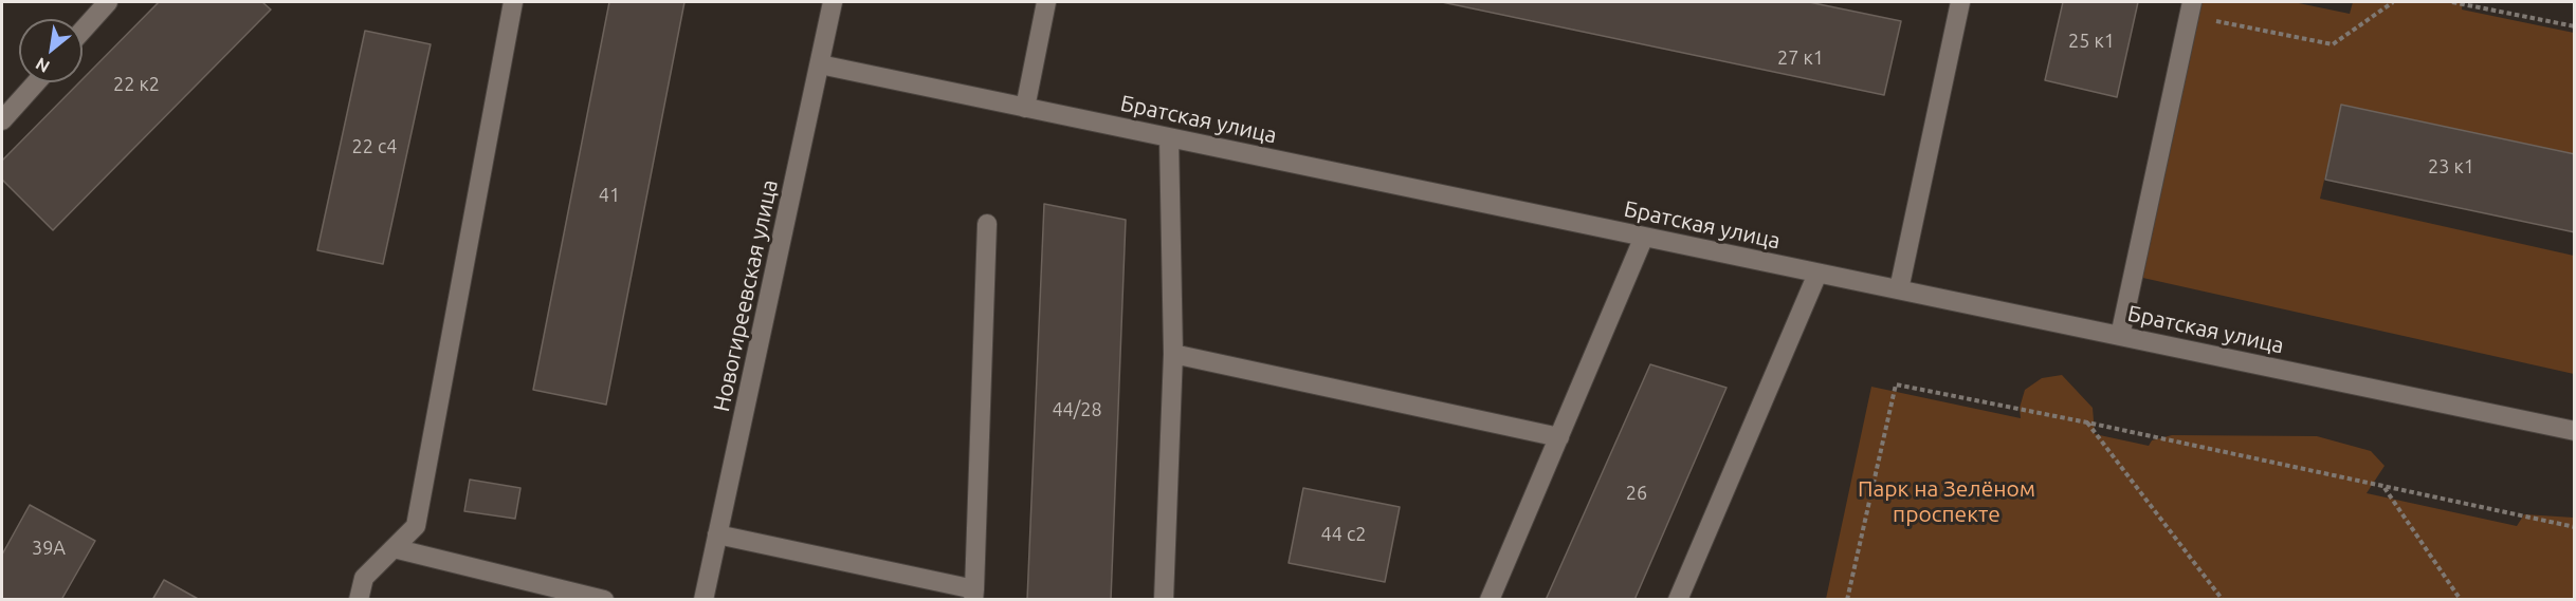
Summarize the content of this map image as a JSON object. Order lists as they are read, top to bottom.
{
  "streets": {
    "street": ["Братская улица", "Новогиреевская улица"]
  },
  "crossings": [
    ["Братская улица", "Новогиреевская улица"]
  ],
  "parks": ["Парк на Зелёном проспекте"],
  "house_numbers": [
    "25 к1",
    "27 к1",
    "22 к2",
    "22 с4",
    "23 к1",
    "41",
    "44/28",
    "26",
    "44 с2",
    "39А"
  ],
  "north": "bottom left"
}
